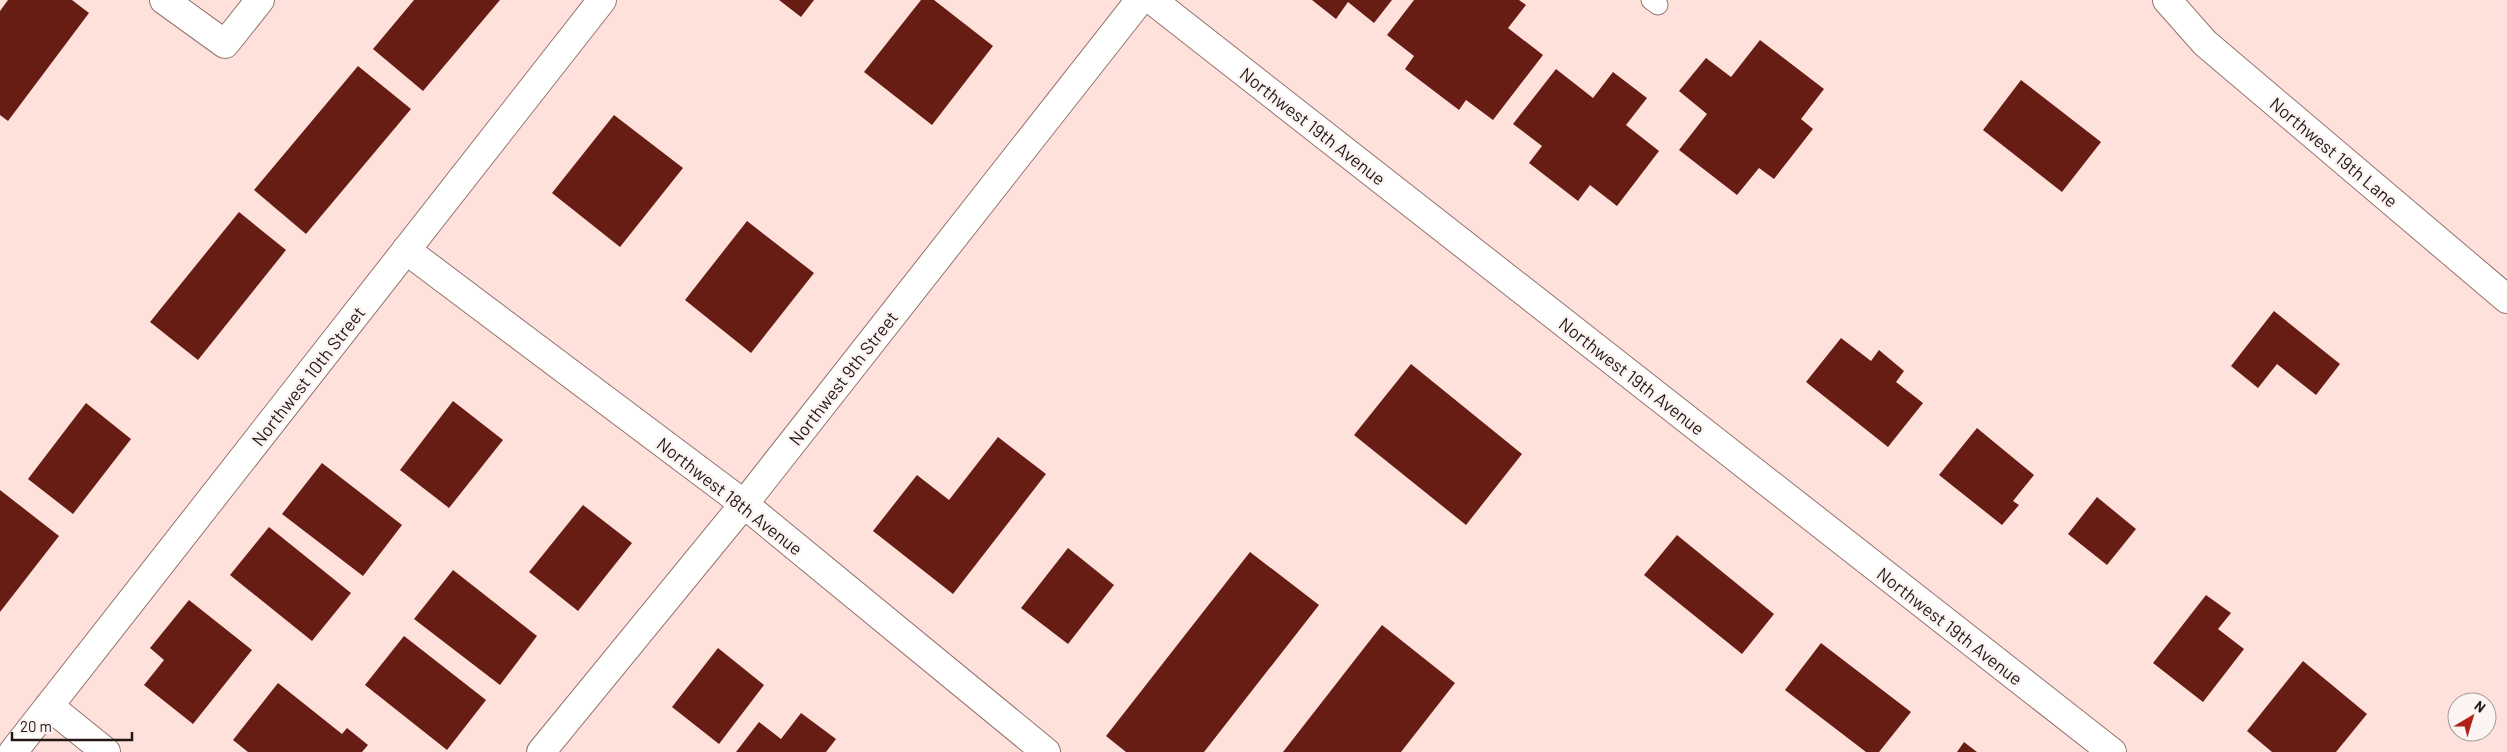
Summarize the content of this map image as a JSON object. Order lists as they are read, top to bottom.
{
  "streets": {
    "street": [
      "Northwest 19th Avenue",
      "Northwest 19th Lane",
      "Northwest 10th Street",
      "Northwest 9th Street",
      "Northwest 18th Avenue"
    ]
  },
  "crossings": [
    ["Northwest 10th Street", "Northwest 18th Avenue"],
    ["Northwest 9th Street", "Northwest 18th Avenue"]
  ],
  "scale_bar": "20 m",
  "north": "top right"
}
